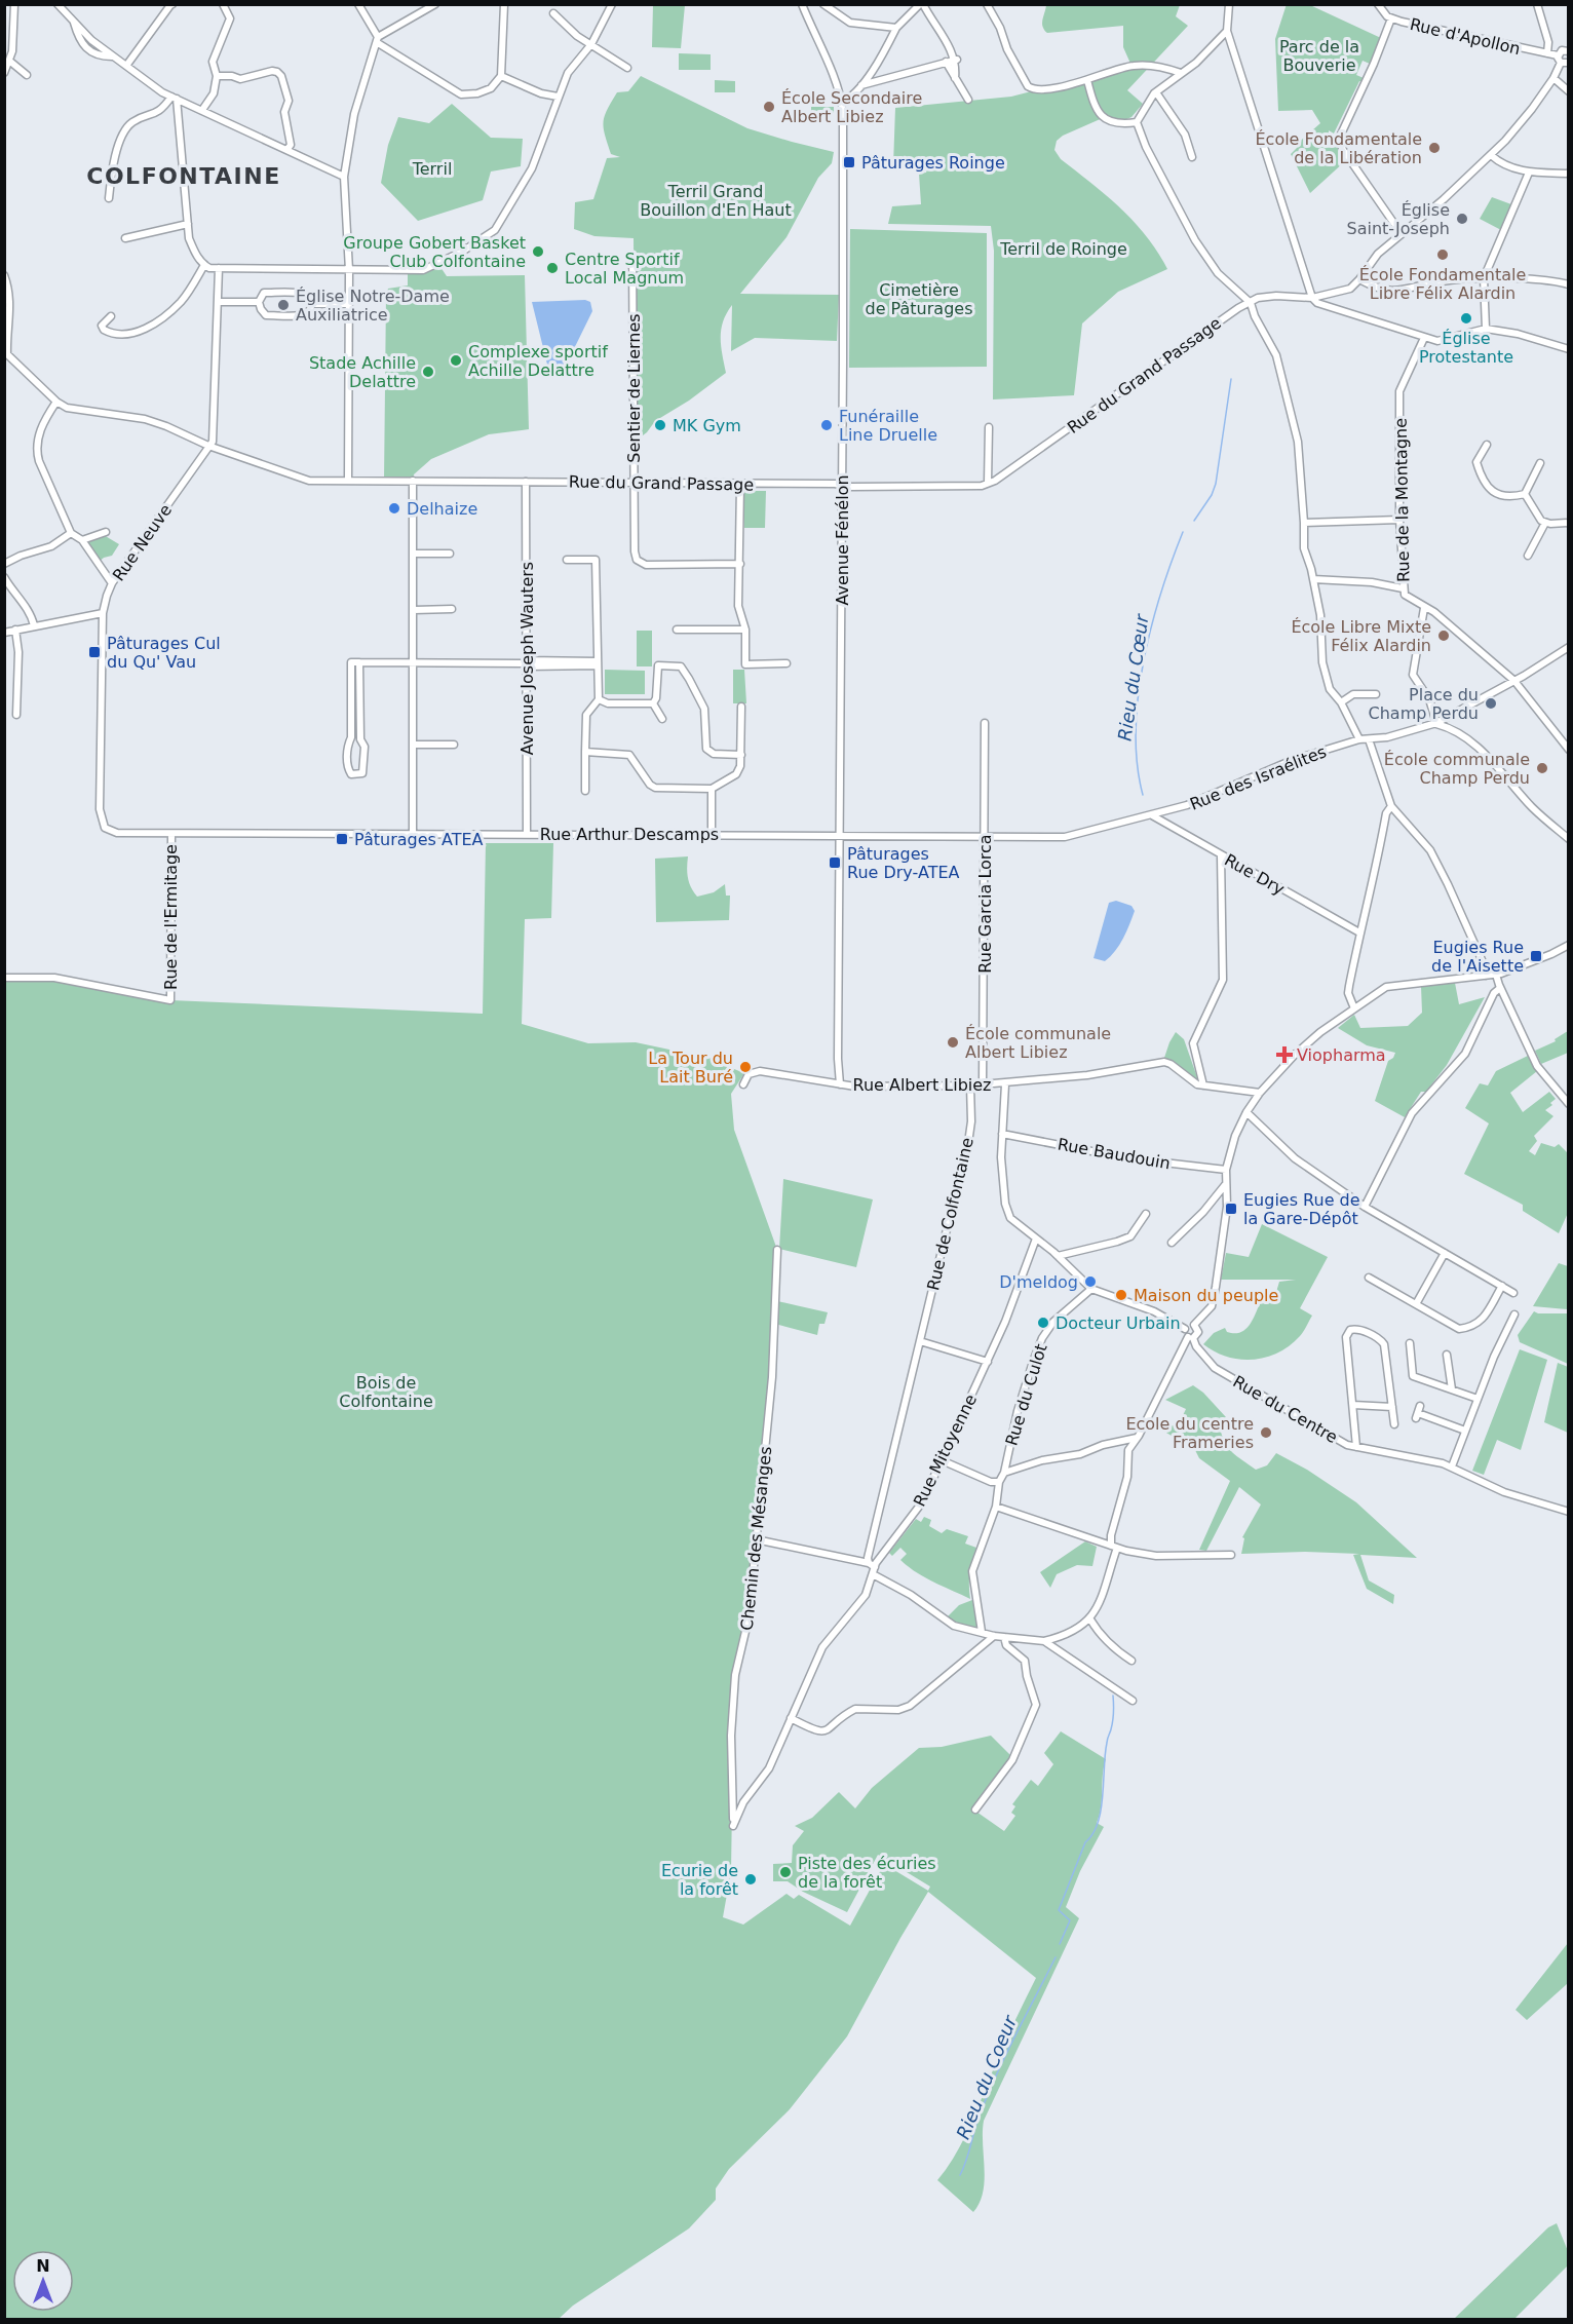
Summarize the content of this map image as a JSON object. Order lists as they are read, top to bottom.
{
  "streets": {
    "street": [
      "Rue d'Apollon",
      "Rue du Grand Passage",
      "Sentier de Liernes",
      "Rue de la Montagne",
      "Avenue Fénélon",
      "Rue Neuve",
      "Avenue Joseph Wauters",
      "Rue des Israélites",
      "Rue Arthur Descamps",
      "Rue Dry",
      "Rue Garcia Lorca",
      "Rue de l'Ermitage",
      "Rue Albert Libiez",
      "Rue Baudouin",
      "Rue de Colfontaine",
      "Rue du Culot",
      "Rue du Centre",
      "Rue Mitoyenne",
      "Chemin des Mésanges"
    ]
  },
  "crossings": [
    ["Rue du Grand Passage", "Sentier de Liernes"],
    ["Rue du Grand Passage", "Avenue Fénélon"],
    ["Rue du Grand Passage", "Rue Neuve"],
    ["Rue du Grand Passage", "Avenue Joseph Wauters"],
    ["Avenue Fénélon", "Rue Arthur Descamps"],
    ["Avenue Fénélon", "Rue Albert Libiez"],
    ["Rue Neuve", "Rue Arthur Descamps"],
    ["Avenue Joseph Wauters", "Rue Arthur Descamps"],
    ["Rue des Israélites", "Rue Arthur Descamps"],
    ["Rue des Israélites", "Rue Dry"],
    ["Rue Arthur Descamps", "Rue Dry"],
    ["Rue Arthur Descamps", "Rue Garcia Lorca"],
    ["Rue Arthur Descamps", "Rue de l'Ermitage"],
    ["Rue Garcia Lorca", "Rue Albert Libiez"],
    ["Rue Albert Libiez", "Rue de Colfontaine"],
    ["Rue de Colfontaine", "Rue Mitoyenne"],
    ["Rue Mitoyenne", "Chemin des Mésanges"]
  ],
  "districts": ["COLFONTAINE"],
  "water": ["Rieu du Cœur", "Rieu du Coeur"],
  "parks": [
    "Parc de la Bouverie",
    "Terril",
    "Terril Grand Bouillon d'En Haut",
    "Terril de Roinge",
    "Cimetière de Pâturages",
    "Bois de Colfontaine"
  ],
  "places": {
    "other": [
      "École Secondaire Albert Libiez",
      "École Fondamentale de la Libération",
      "Église Saint-Joseph",
      "Groupe Gobert Basket Club Colfontaine",
      "École Fondamentale Libre Félix Alardin",
      "Centre Sportif Local Magnum",
      "Église Notre-Dame Auxiliatrice",
      "Église Protestante",
      "Complexe sportif Achille Delattre",
      "Stade Achille Delattre",
      "MK Gym",
      "Funéraille Line Druelle",
      "Delhaize",
      "École Libre Mixte Félix Alardin",
      "Place du Champ Perdu",
      "École communale Champ Perdu",
      "École communale Albert Libiez",
      "La Tour du Lait Buré",
      "D'meldog",
      "Maison du peuple",
      "Docteur Urbain",
      "Ecole du centre Frameries",
      "Piste des écuries de la forêt",
      "Ecurie de la forêt"
    ],
    "transit": [
      "Pâturages Roinge",
      "Pâturages Cul du Qu' Vau",
      "Pâturages ATEA",
      "Pâturages Rue Dry-ATEA",
      "Eugies Rue de l'Aisette",
      "Eugies Rue de la Gare-Dépôt"
    ],
    "health": ["Viopharma"]
  },
  "north": "top"
}
